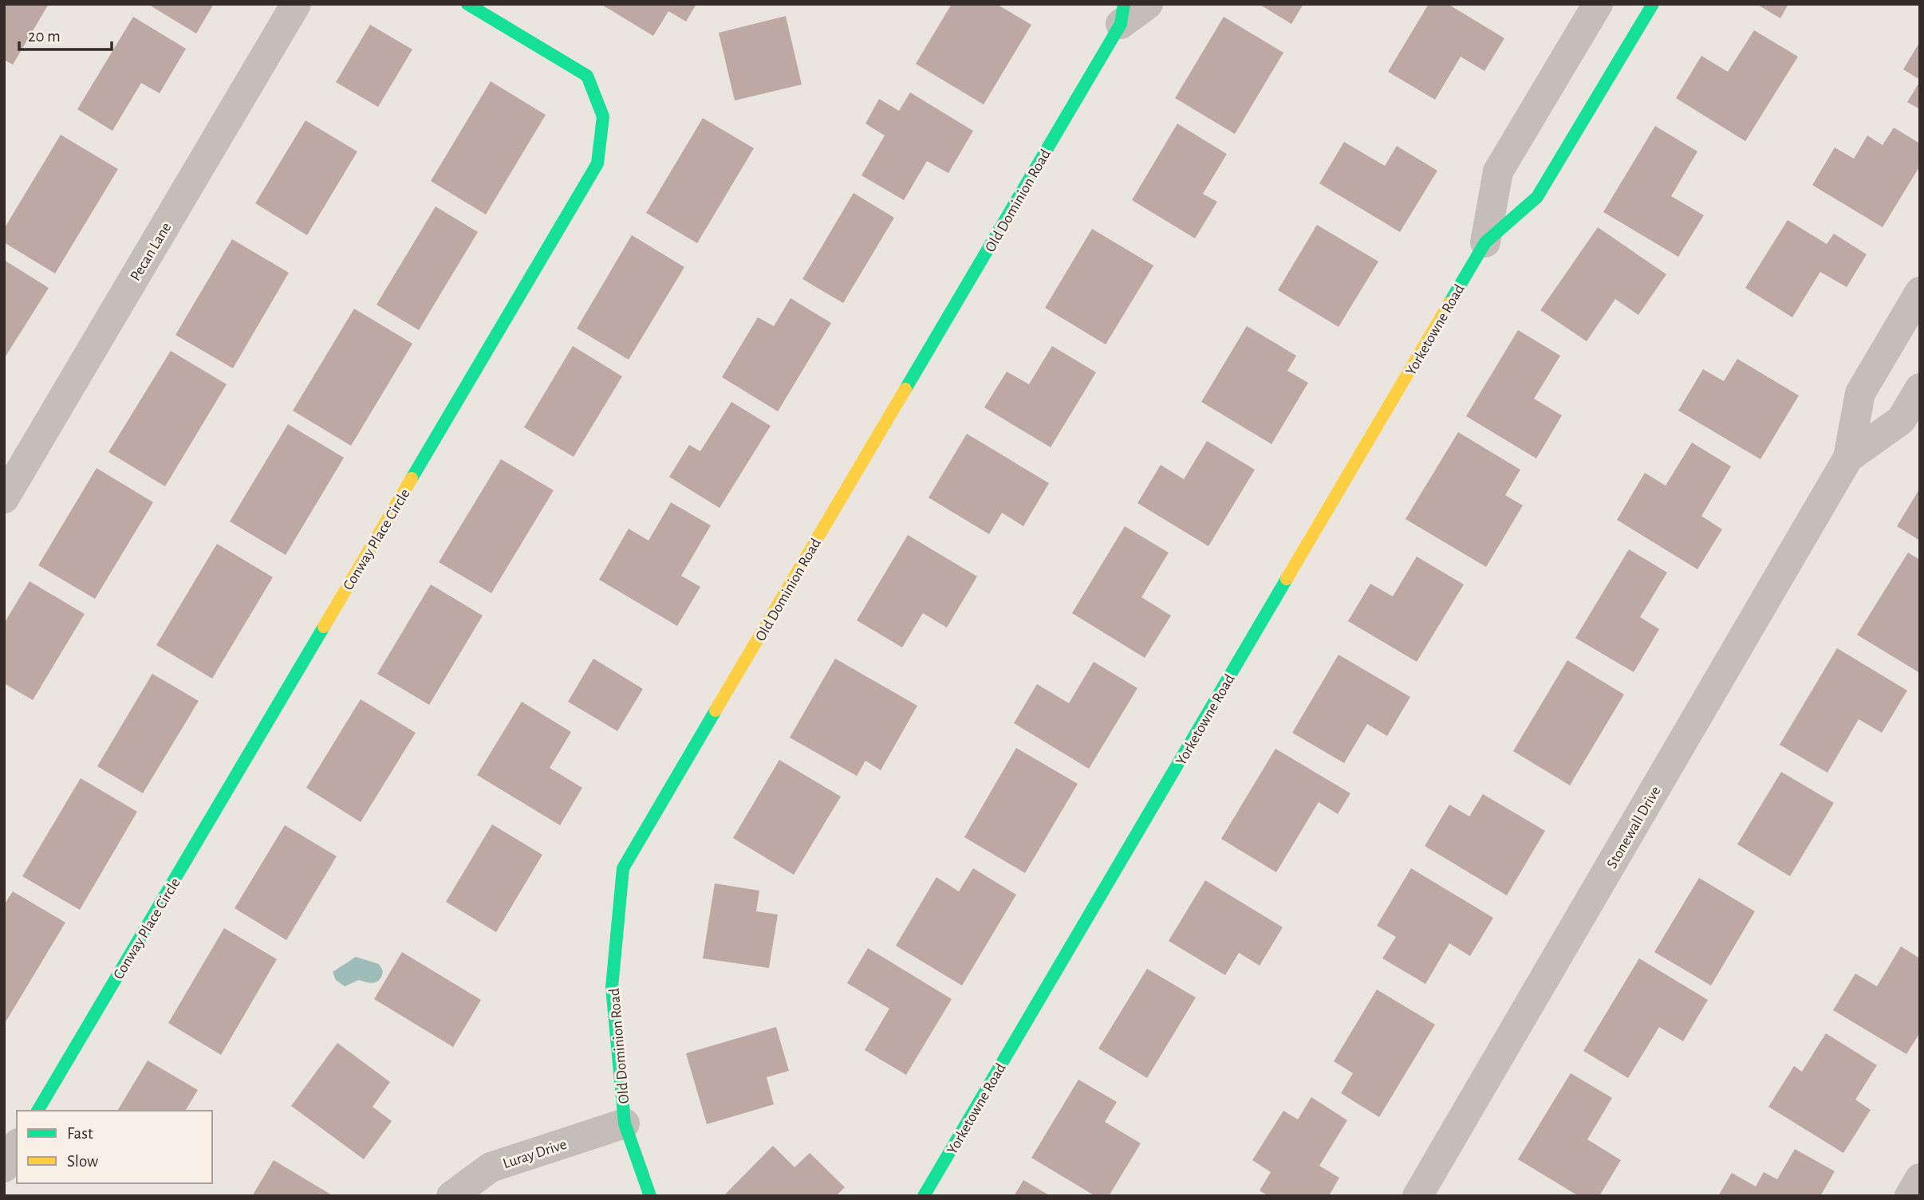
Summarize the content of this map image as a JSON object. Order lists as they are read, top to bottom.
{
  "streets": {
    "street": [
      "Old Dominion Road",
      "Pecan Lane",
      "Yorketowne Road",
      "Conway Place Circle",
      "Stonewall Drive",
      "Luray Drive"
    ]
  },
  "crossings": [
    ["Old Dominion Road", "Luray Drive"]
  ],
  "legend": ["Fast", "Slow"],
  "scale_bar": "20 m"
}
